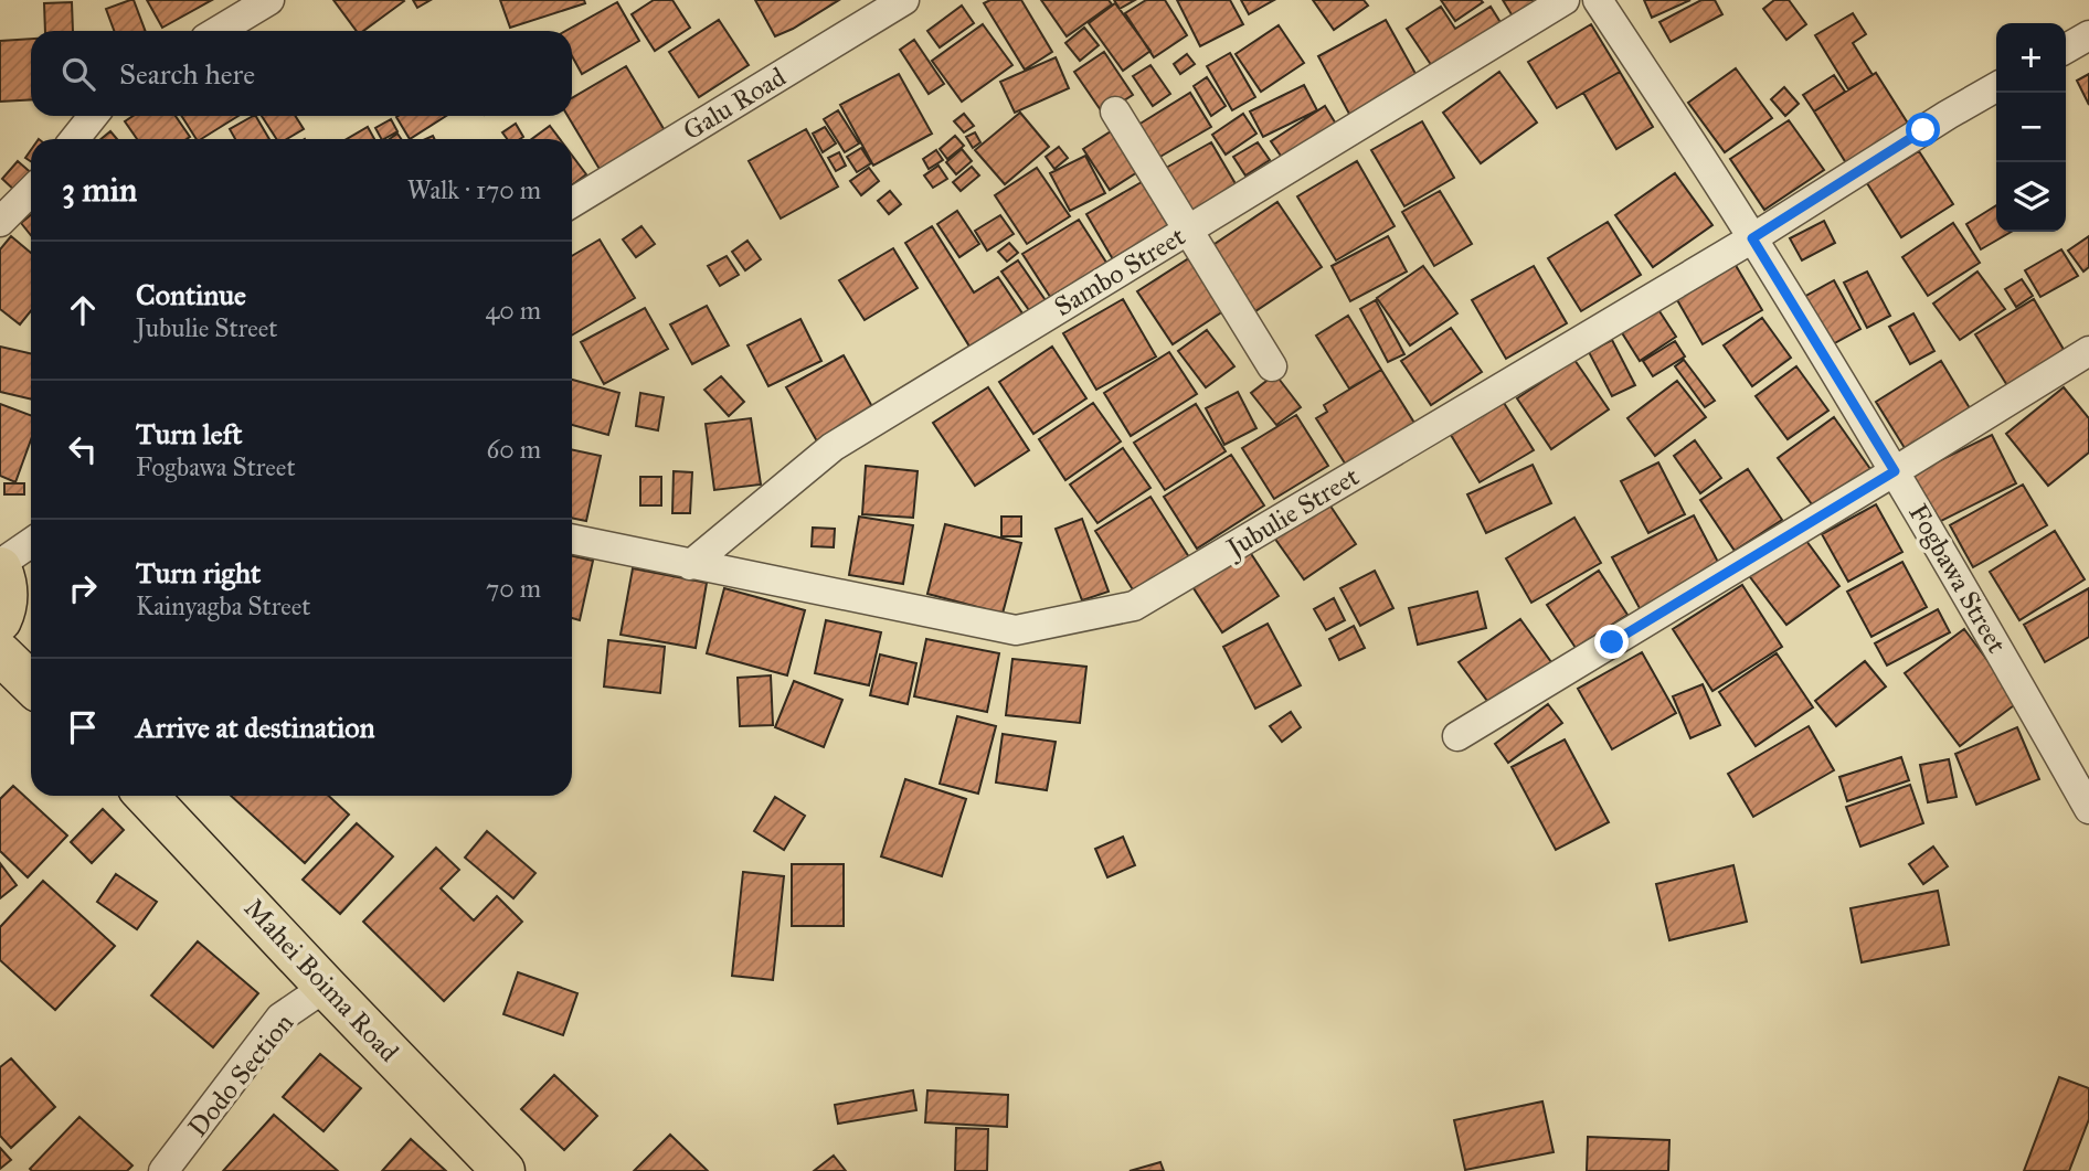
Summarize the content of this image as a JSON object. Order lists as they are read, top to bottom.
{
  "streets": {
    "main road": ["Mahei Boima Road"],
    "street": [
      "Galu Road",
      "Sambo Street",
      "Jubulie Street",
      "Fogbawa Street",
      "Dodo Section"
    ]
  },
  "crossings": [
    ["Sambo Street", "Jubulie Street"],
    ["Jubulie Street", "Fogbawa Street"],
    ["Mahei Boima Road", "Dodo Section"]
  ],
  "page": {
    "map_buttons": ["+", "−"],
    "search": "Search here",
    "heading": ["3 min", "Walk · 170 m"],
    "list": [
      ["Continue", "Jubulie Street", "40 m"],
      ["Turn left", "Fogbawa Street", "60 m"],
      ["Turn right", "Kainyagba Street", "70 m"],
      "Arrive at destination"
    ]
  }
}
